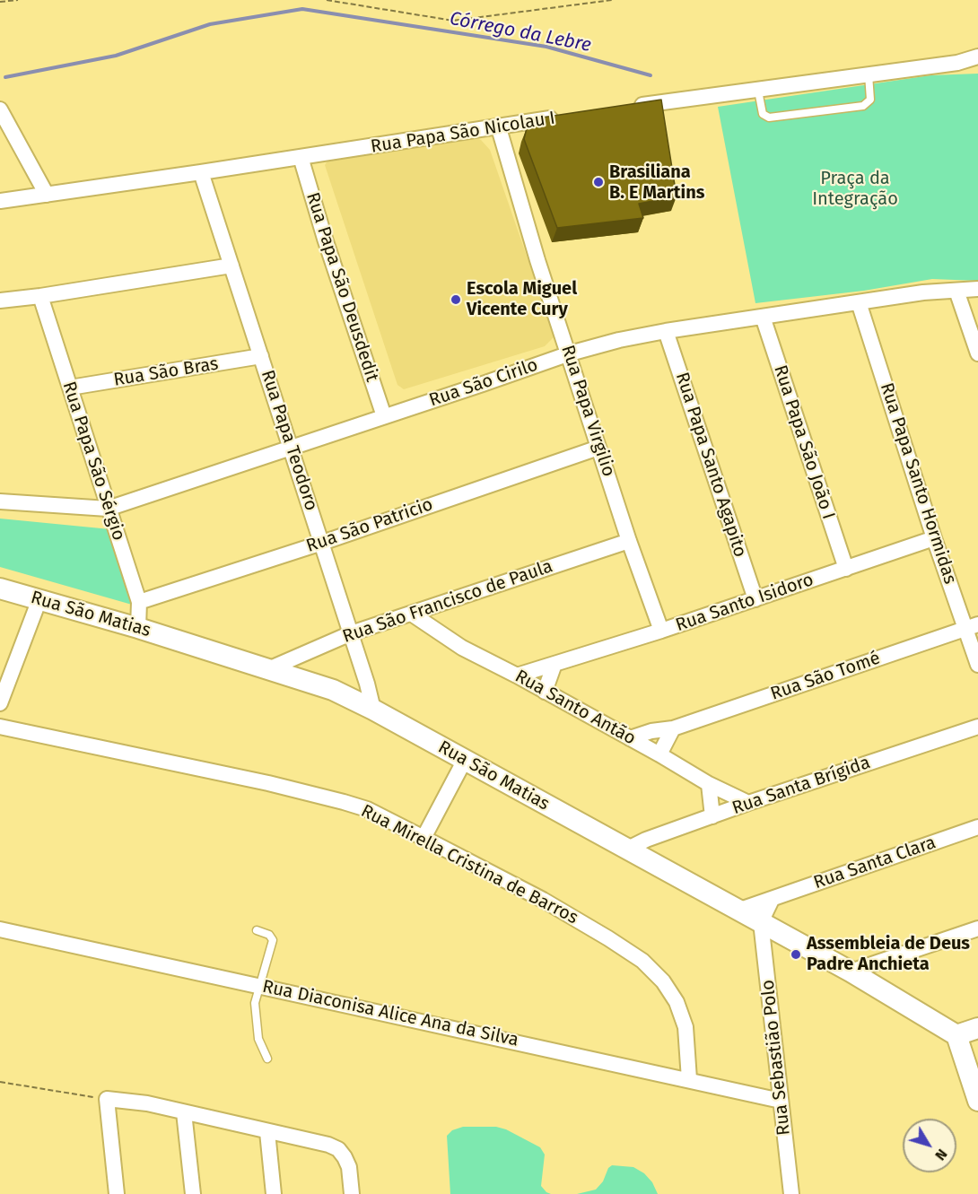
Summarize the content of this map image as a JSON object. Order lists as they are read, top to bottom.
{
  "streets": {
    "street": [
      "Rua Papa São Nicolau I",
      "Rua Papa São Deusdedit",
      "Rua São Bras",
      "Rua São Cirilo",
      "Rua Papa Virgilio",
      "Rua Papa Teodoro",
      "Rua Papa São João I",
      "Rua Papa São Sérgio",
      "Rua Papa Santo Agapito",
      "Rua Papa Santo Hormidas",
      "Rua São Patricio",
      "Rua São Francisco de Paula",
      "Rua Santo Isidoro",
      "Rua São Matias",
      "Rua São Tomé",
      "Rua Santo Antão",
      "Rua Santa Brígida",
      "Rua Santa Clara",
      "Rua Mirella Cristina de Barros",
      "Rua Diaconisa Alice Ana da Silva",
      "Rua Sebastião Polo"
    ]
  },
  "crossings": [
    ["Rua Papa São Nicolau I", "Rua Papa São Deusdedit"],
    ["Rua Papa São Nicolau I", "Rua Papa Virgilio"],
    ["Rua Papa São Nicolau I", "Rua Papa Teodoro"],
    ["Rua Papa São Deusdedit", "Rua São Cirilo"],
    ["Rua São Bras", "Rua Papa Teodoro"],
    ["Rua São Bras", "Rua Papa São Sérgio"],
    ["Rua São Cirilo", "Rua Papa Virgilio"],
    ["Rua São Cirilo", "Rua Papa Teodoro"],
    ["Rua São Cirilo", "Rua Papa São João I"],
    ["Rua São Cirilo", "Rua Papa São Sérgio"],
    ["Rua São Cirilo", "Rua Papa Santo Agapito"],
    ["Rua São Cirilo", "Rua Papa Santo Hormidas"],
    ["Rua Papa Virgilio", "Rua São Patricio"],
    ["Rua Papa Virgilio", "Rua São Francisco de Paula"],
    ["Rua Papa Virgilio", "Rua Santo Isidoro"],
    ["Rua Papa Teodoro", "Rua São Patricio"],
    ["Rua Papa Teodoro", "Rua São Francisco de Paula"],
    ["Rua Papa Teodoro", "Rua São Matias"],
    ["Rua Papa São João I", "Rua Santo Isidoro"],
    ["Rua Papa São Sérgio", "Rua São Patricio"],
    ["Rua Papa São Sérgio", "Rua São Matias"],
    ["Rua Papa Santo Agapito", "Rua Santo Isidoro"],
    ["Rua Papa Santo Hormidas", "Rua Santo Isidoro"],
    ["Rua Papa Santo Hormidas", "Rua São Tomé"],
    ["Rua São Francisco de Paula", "Rua São Matias"],
    ["Rua São Francisco de Paula", "Rua Santo Antão"],
    ["Rua Santo Isidoro", "Rua Santo Antão"],
    ["Rua São Matias", "Rua Santa Brígida"],
    ["Rua São Matias", "Rua Santa Clara"],
    ["Rua São Matias", "Rua Sebastião Polo"],
    ["Rua São Tomé", "Rua Santo Antão"],
    ["Rua Santo Antão", "Rua Santa Brígida"],
    ["Rua Mirella Cristina de Barros", "Rua Diaconisa Alice Ana da Silva"],
    ["Rua Diaconisa Alice Ana da Silva", "Rua Sebastião Polo"]
  ],
  "water": ["Córrego da Lebre"],
  "parks": ["Praça da Integração"],
  "places": ["Brasiliana B. E Martins", "Escola Miguel Vicente Cury", "Assembleia de Deus Padre Anchieta"],
  "north": "bottom right"
}
